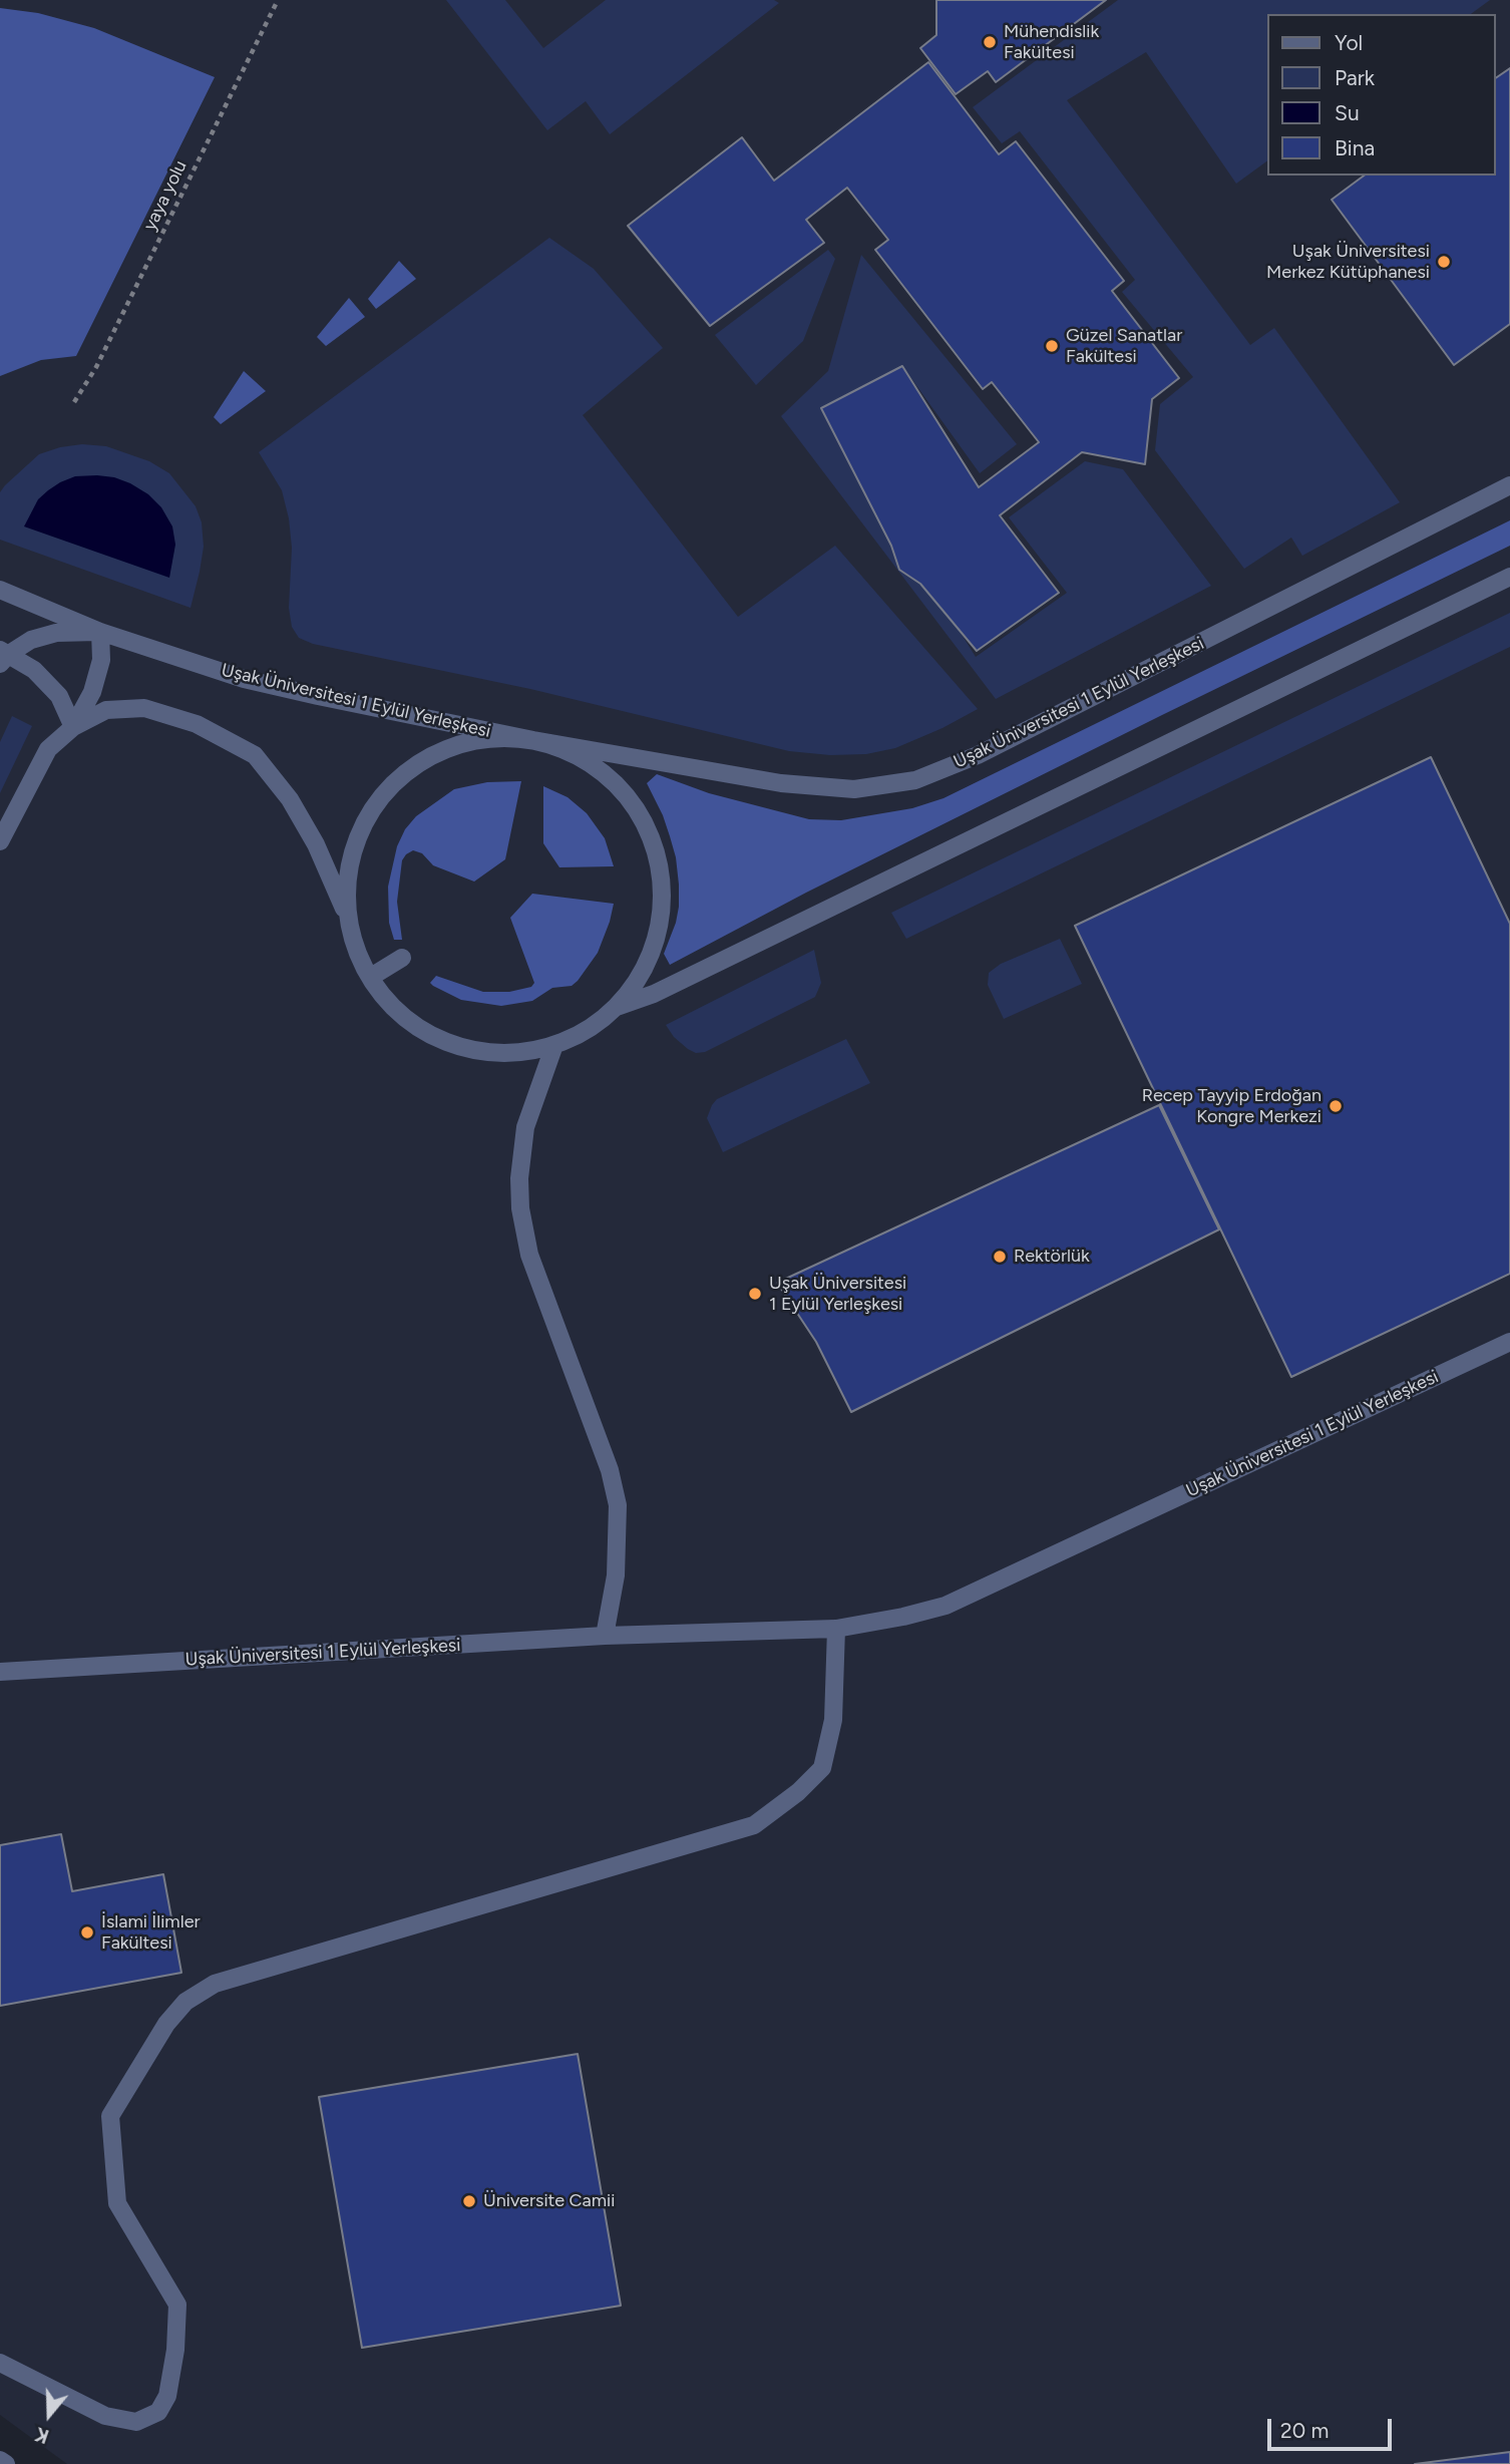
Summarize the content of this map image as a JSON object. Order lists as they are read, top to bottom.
{
  "streets": {
    "street": ["Uşak Üniversitesi 1 Eylül Yerleşkesi"],
    "path": ["yaya yolu"]
  },
  "places": [
    "Mühendislik Fakültesi",
    "Uşak Üniversitesi Merkez Kütüphanesi",
    "Güzel Sanatlar Fakültesi",
    "Recep Tayyip Erdoğan Kongre Merkezi",
    "Rektörlük",
    "Uşak Üniversitesi 1 Eylül Yerleşkesi",
    "İslami İlimler Fakültesi",
    "Üniversite Camii"
  ],
  "legend": [
    "Yol",
    "Park",
    "Su",
    "Bina"
  ],
  "scale_bar": "20 m",
  "north": "bottom"
}
